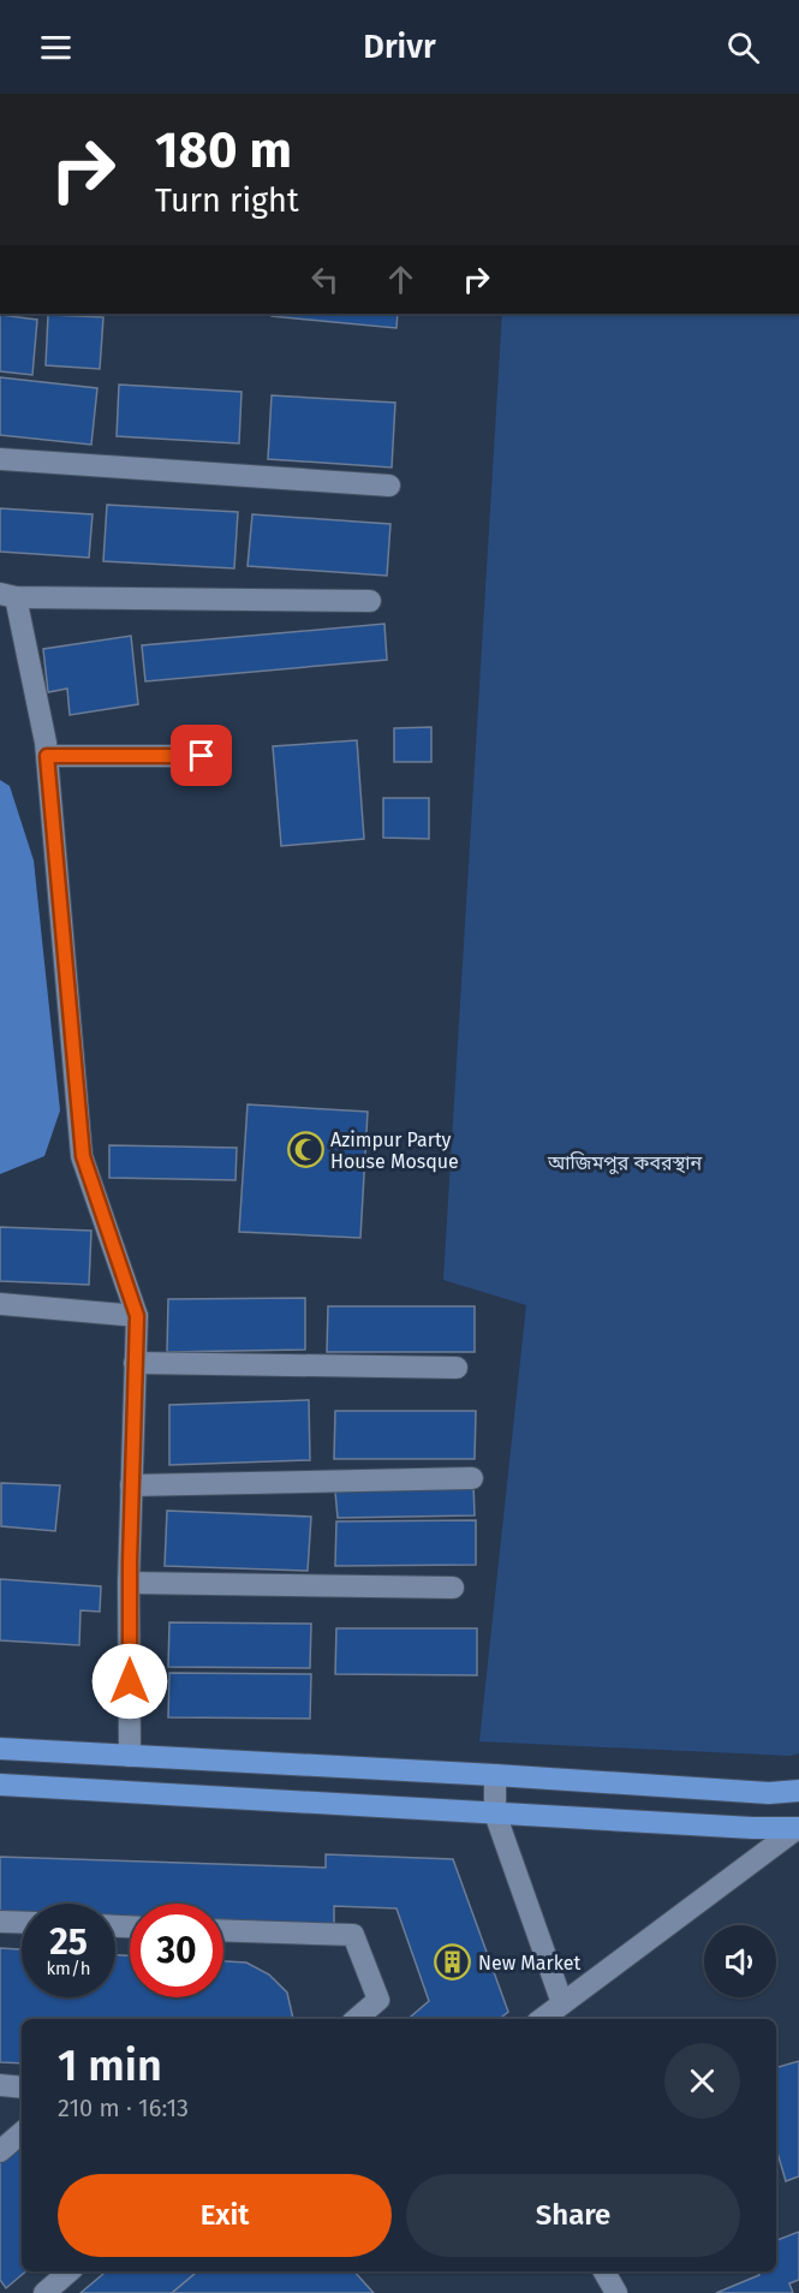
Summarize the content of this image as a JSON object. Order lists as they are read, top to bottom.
{
  "parks": ["আজিমপুর কবরস্থান"],
  "places": {
    "mosque": ["Azimpur Party House Mosque"],
    "building": ["New Market"]
  },
  "page": {
    "header": "Drivr",
    "turn": ["180 m", "Turn right"],
    "speed": "25 km/h",
    "limit": "30",
    "heading": ["1 min", "210 m · 16:13"],
    "buttons": ["Exit", "Share"]
  }
}
